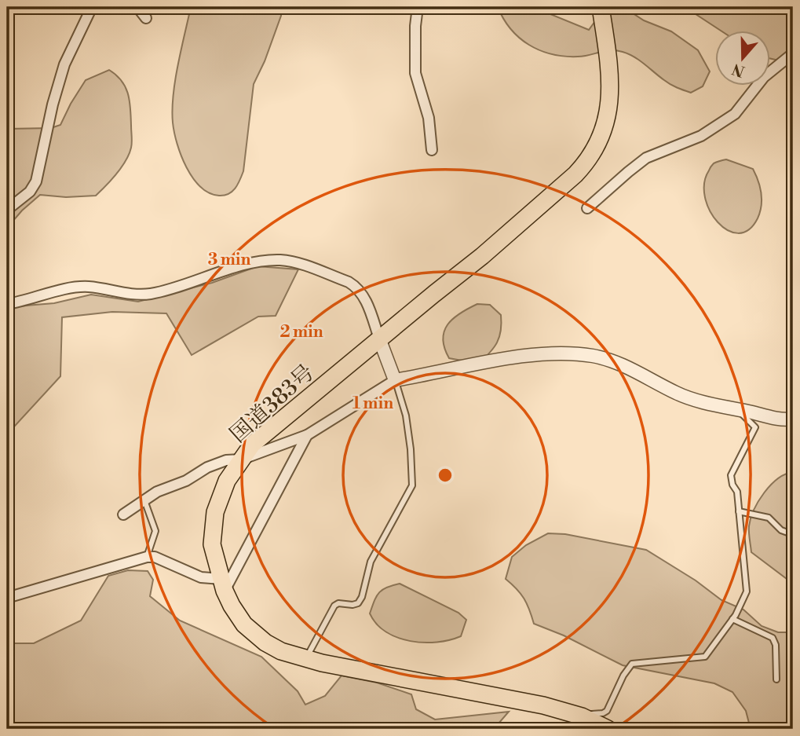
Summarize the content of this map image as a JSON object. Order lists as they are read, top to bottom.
{
  "streets": {
    "highway": ["国道383号"]
  },
  "north": "bottom",
  "rings": ["3 min", "2 min", "1 min"]
}
